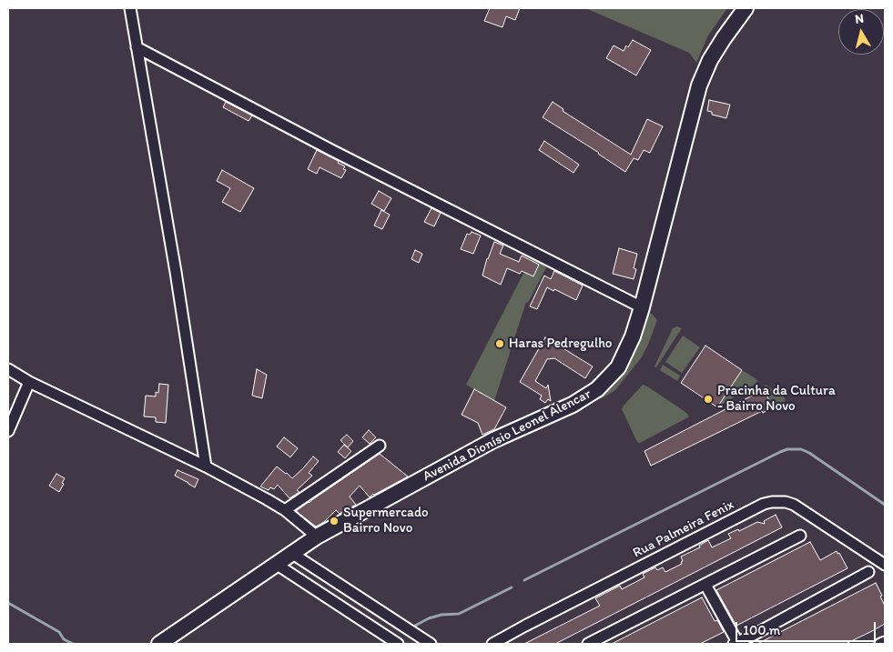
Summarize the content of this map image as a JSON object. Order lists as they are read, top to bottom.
{
  "streets": {
    "street": ["Avenida Dionísio Leonel Alencar", "Rua Palmeira Fenix"]
  },
  "places": ["Haras Pedregulho", "Pracinha da Cultura - Bairro Novo", "Supermercado Bairro Novo"],
  "scale_bar": "100 m",
  "north": "top"
}
